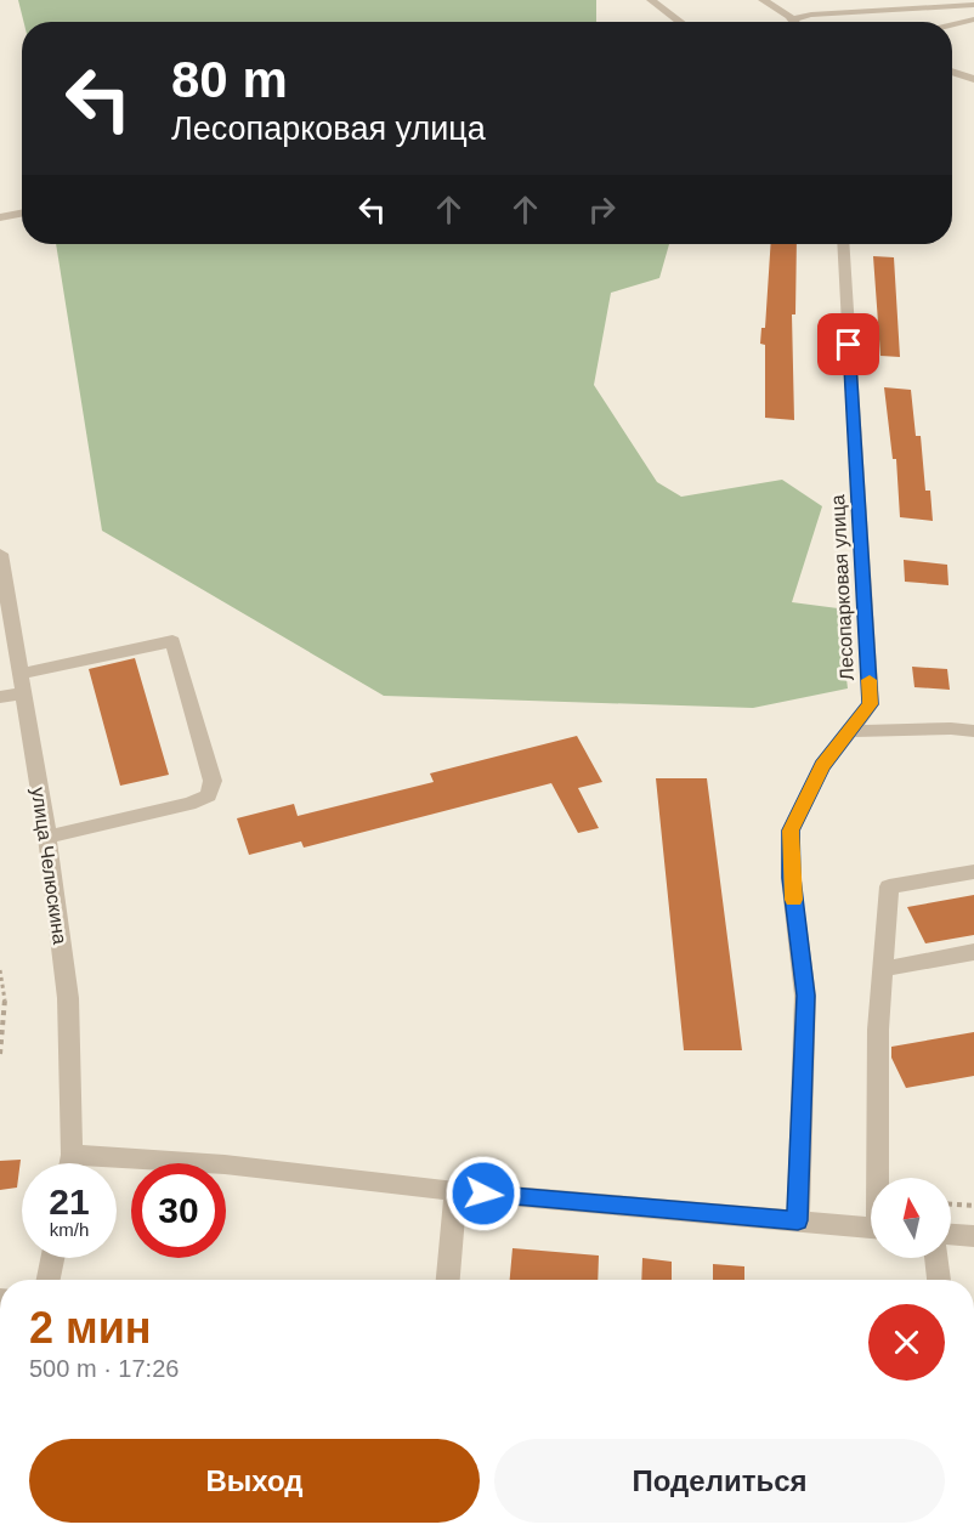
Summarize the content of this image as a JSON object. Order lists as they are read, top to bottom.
{
  "streets": {
    "street": ["Лесопарковая улица", "улица Челюскина"]
  },
  "north": "top",
  "page": {
    "turn": ["80 m", "Лесопарковая улица"],
    "speed": "21 km/h",
    "limit": "30",
    "heading": ["2 мин", "500 m · 17:26"],
    "buttons": ["Выход", "Поделиться"]
  }
}
